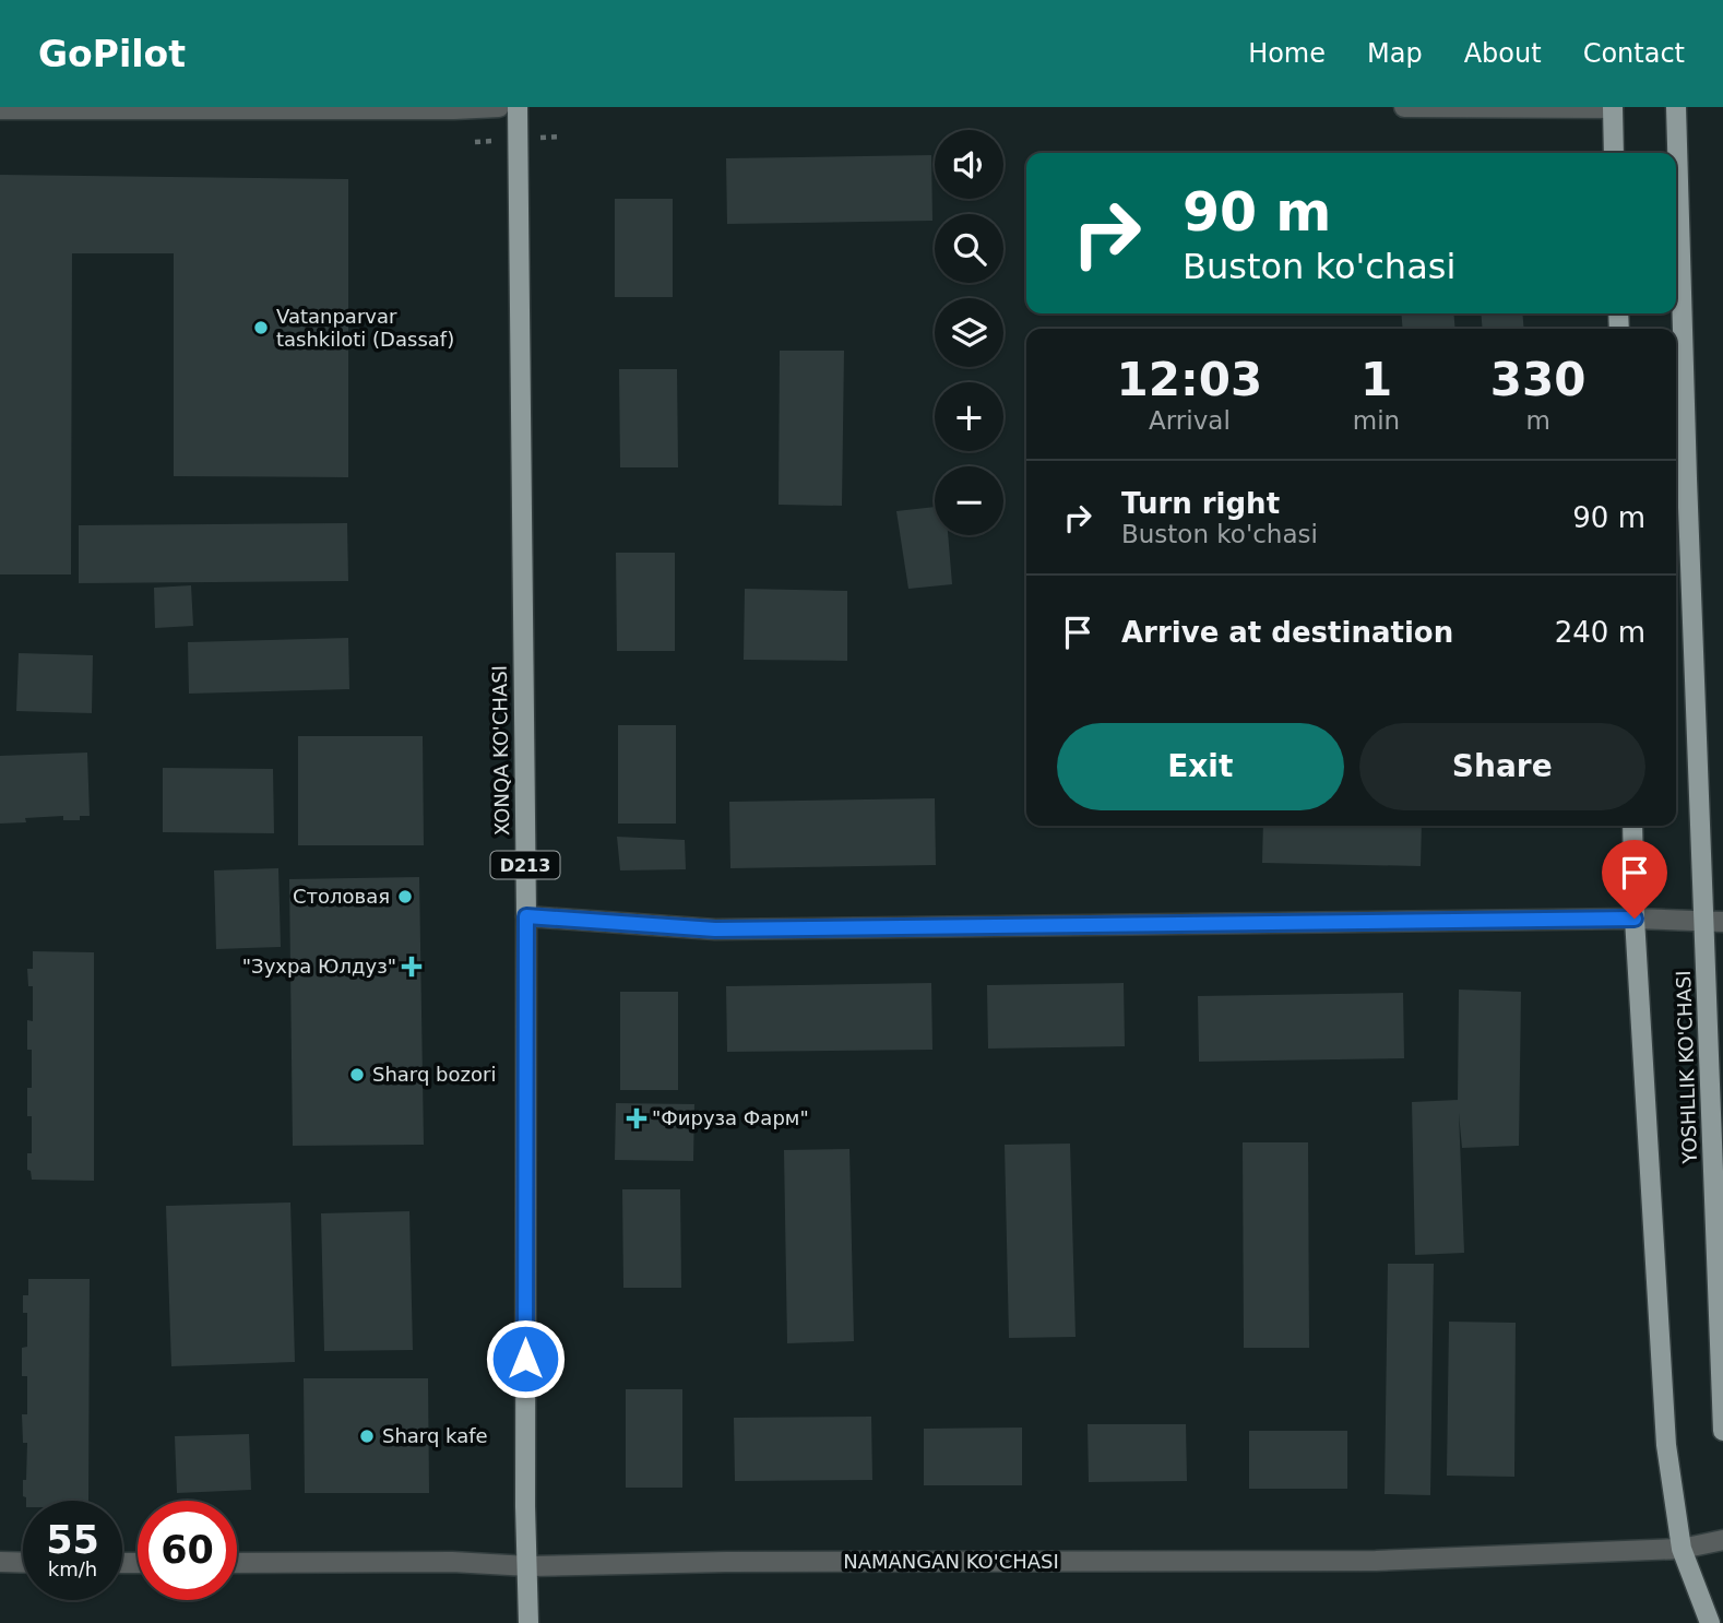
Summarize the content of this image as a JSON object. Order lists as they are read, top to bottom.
{
  "streets": {
    "main road": ["XONQA KO'CHASI", "D213", "YOSHLLIK KO'CHASI"],
    "street": ["NAMANGAN KO'CHASI"]
  },
  "crossings": [
    ["XONQA KO'CHASI", "NAMANGAN KO'CHASI"]
  ],
  "places": {
    "other": [
      "Vatanparvar tashkiloti (Dassaf)",
      "Столовая",
      "Sharq bozori",
      "Sharq kafe"
    ],
    "health": ["\"Зухра Юлдуз\"", "\"Фируза Фарм\""]
  },
  "page": {
    "header": "GoPilot",
    "nav": [
      "Home",
      "Map",
      "About",
      "Contact"
    ],
    "map_buttons": ["+", "−"],
    "turn": ["90 m", "Buston ko'chasi"],
    "eta": [
      "12:03",
      "Arrival",
      "1",
      "min",
      "330",
      "m"
    ],
    "list": [
      {
        "name": "Turn right",
        "note": "Buston ko'chasi",
        "value": "90 m"
      },
      {
        "name": "Arrive at destination",
        "value": "240 m"
      }
    ],
    "buttons": ["Exit", "Share"],
    "speed": "55 km/h",
    "limit": "60"
  }
}
